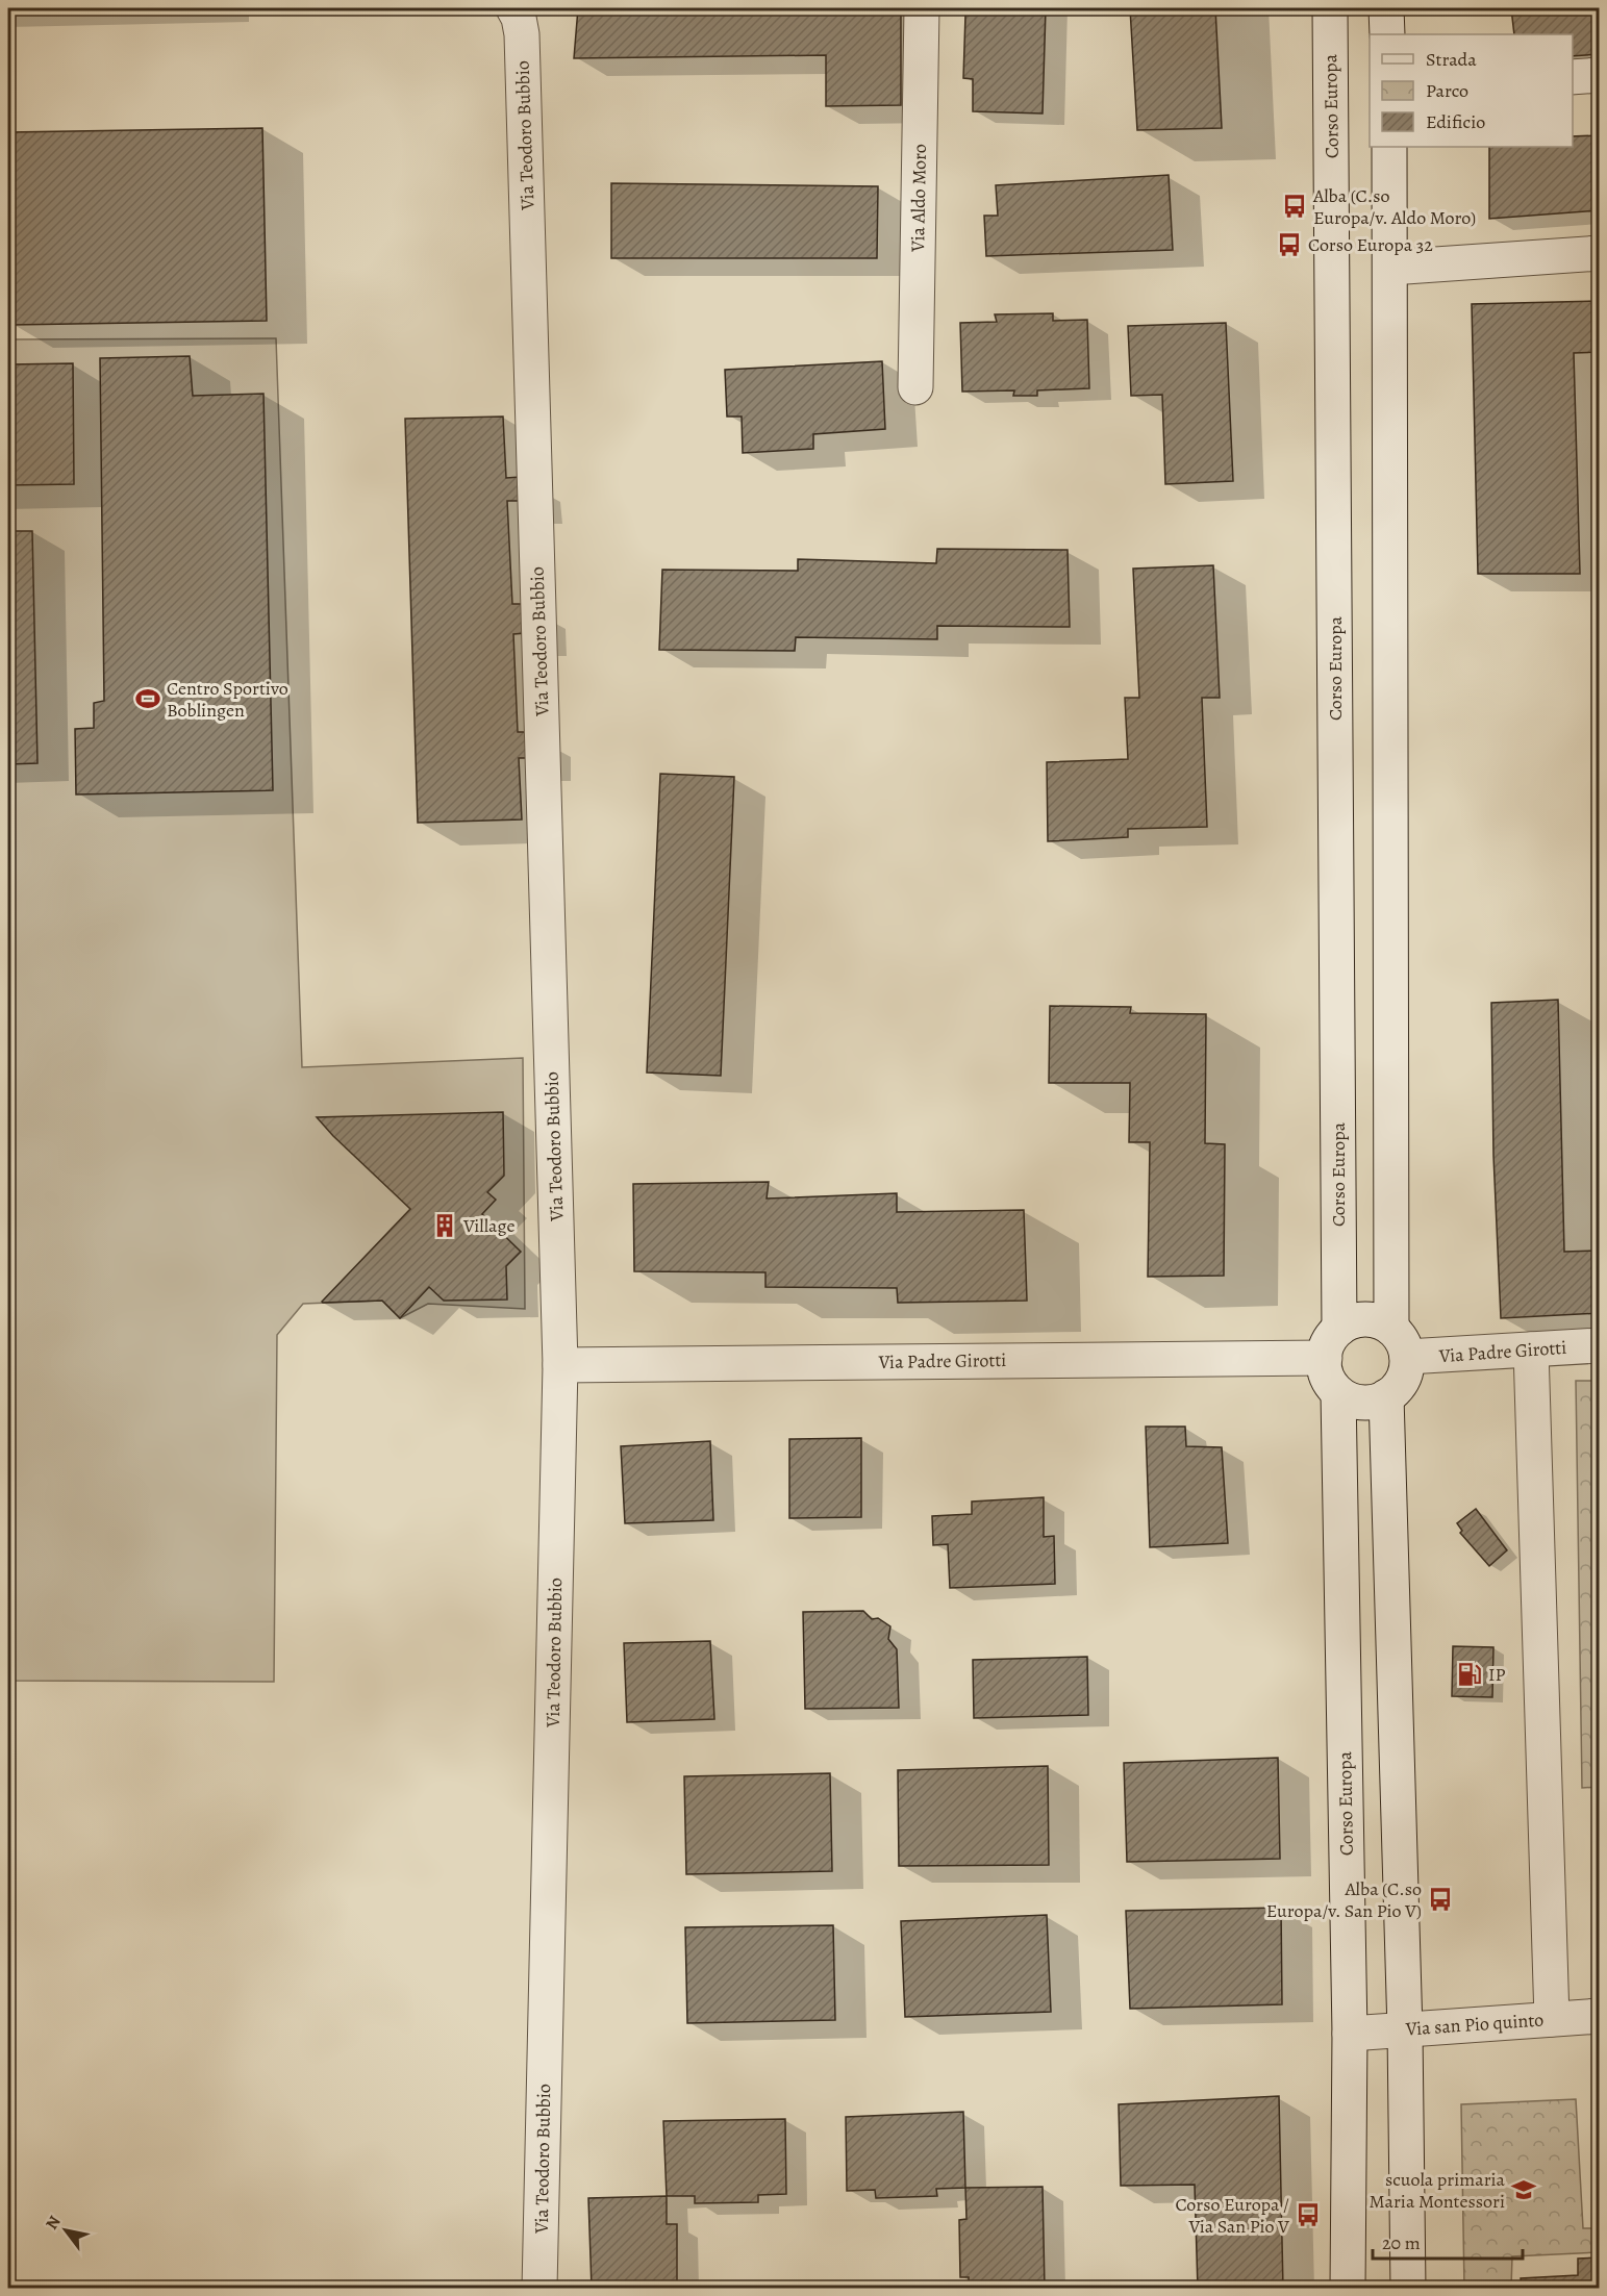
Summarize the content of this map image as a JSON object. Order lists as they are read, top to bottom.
{
  "streets": {
    "street": [
      "Corso Europa",
      "Via Teodoro Bubbio",
      "Via Aldo Moro",
      "Via Padre Girotti",
      "Via san Pio quinto"
    ]
  },
  "crossings": [
    ["Corso Europa", "Via Padre Girotti"],
    ["Corso Europa", "Via san Pio quinto"],
    ["Via Teodoro Bubbio", "Via Padre Girotti"]
  ],
  "places": {
    "bus stop": [
      "Alba (C.so Europa/v. Aldo Moro)",
      "Corso Europa 32",
      "Alba (C.so Europa/v. San Pio V)",
      "Corso Europa / Via San Pio V"
    ],
    "sports": ["Centro Sportivo Boblingen"],
    "building": ["Village"],
    "fuel station": ["IP"],
    "school or university": ["scuola primaria Maria Montessori"]
  },
  "legend": ["Strada", "Parco", "Edificio"],
  "scale_bar": "20 m",
  "north": "top left"
}
